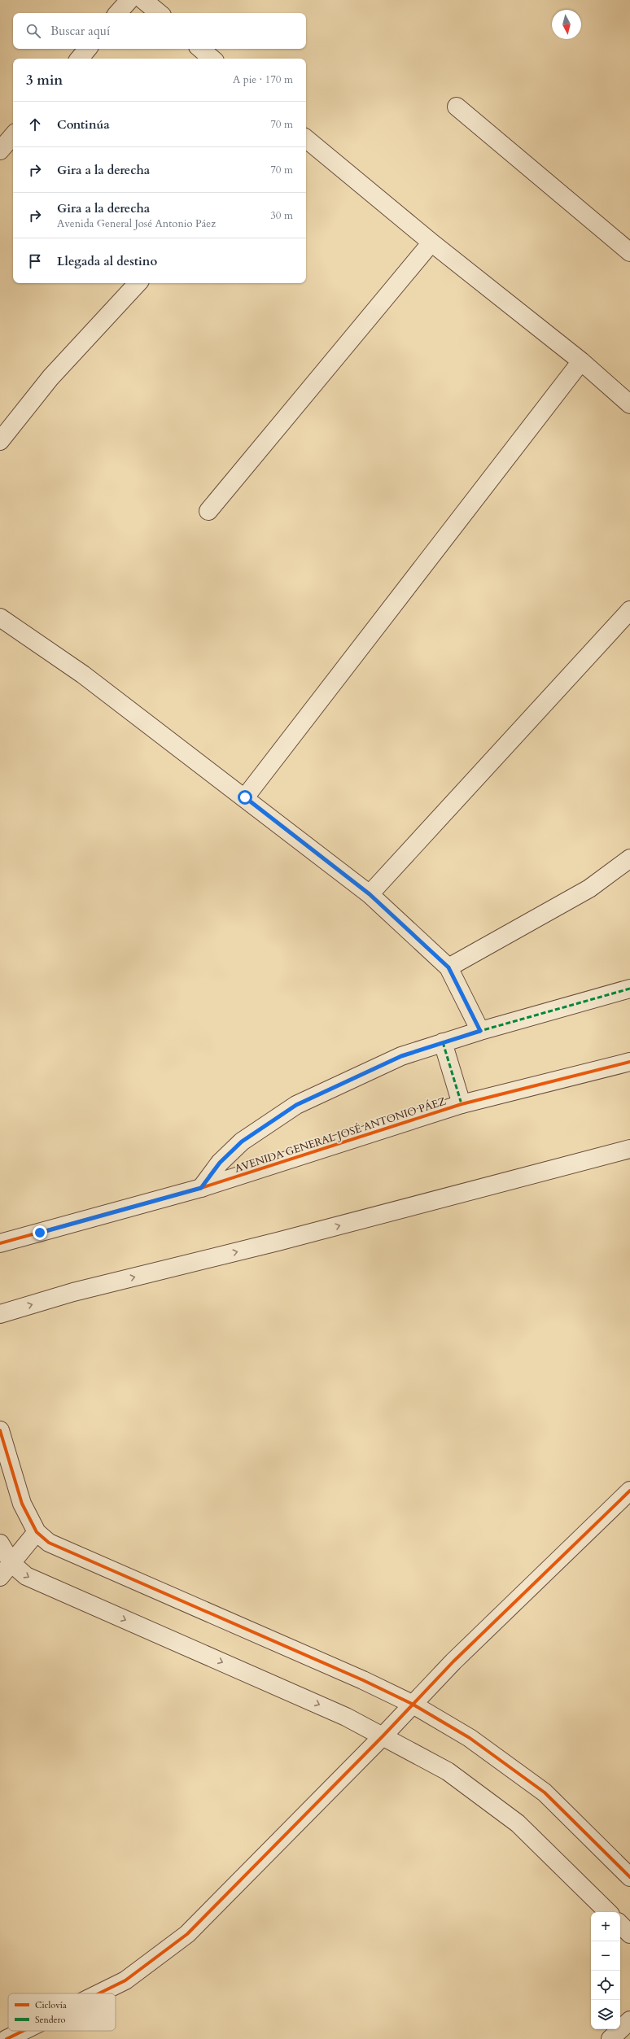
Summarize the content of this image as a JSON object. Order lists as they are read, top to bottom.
{
  "streets": {
    "street": ["AVENIDA GENERAL JOSÉ ANTONIO PÁEZ"]
  },
  "legend": ["Ciclovía", "Sendero"],
  "north": "bottom",
  "page": {
    "search": "Buscar aquí",
    "heading": ["3 min", "A pie · 170 m"],
    "list": [
      ["Continúa", "70 m"],
      ["Gira a la derecha", "70 m"],
      ["Gira a la derecha", "Avenida General José Antonio Páez", "30 m"],
      "Llegada al destino"
    ],
    "map_buttons": ["+", "−"]
  }
}
